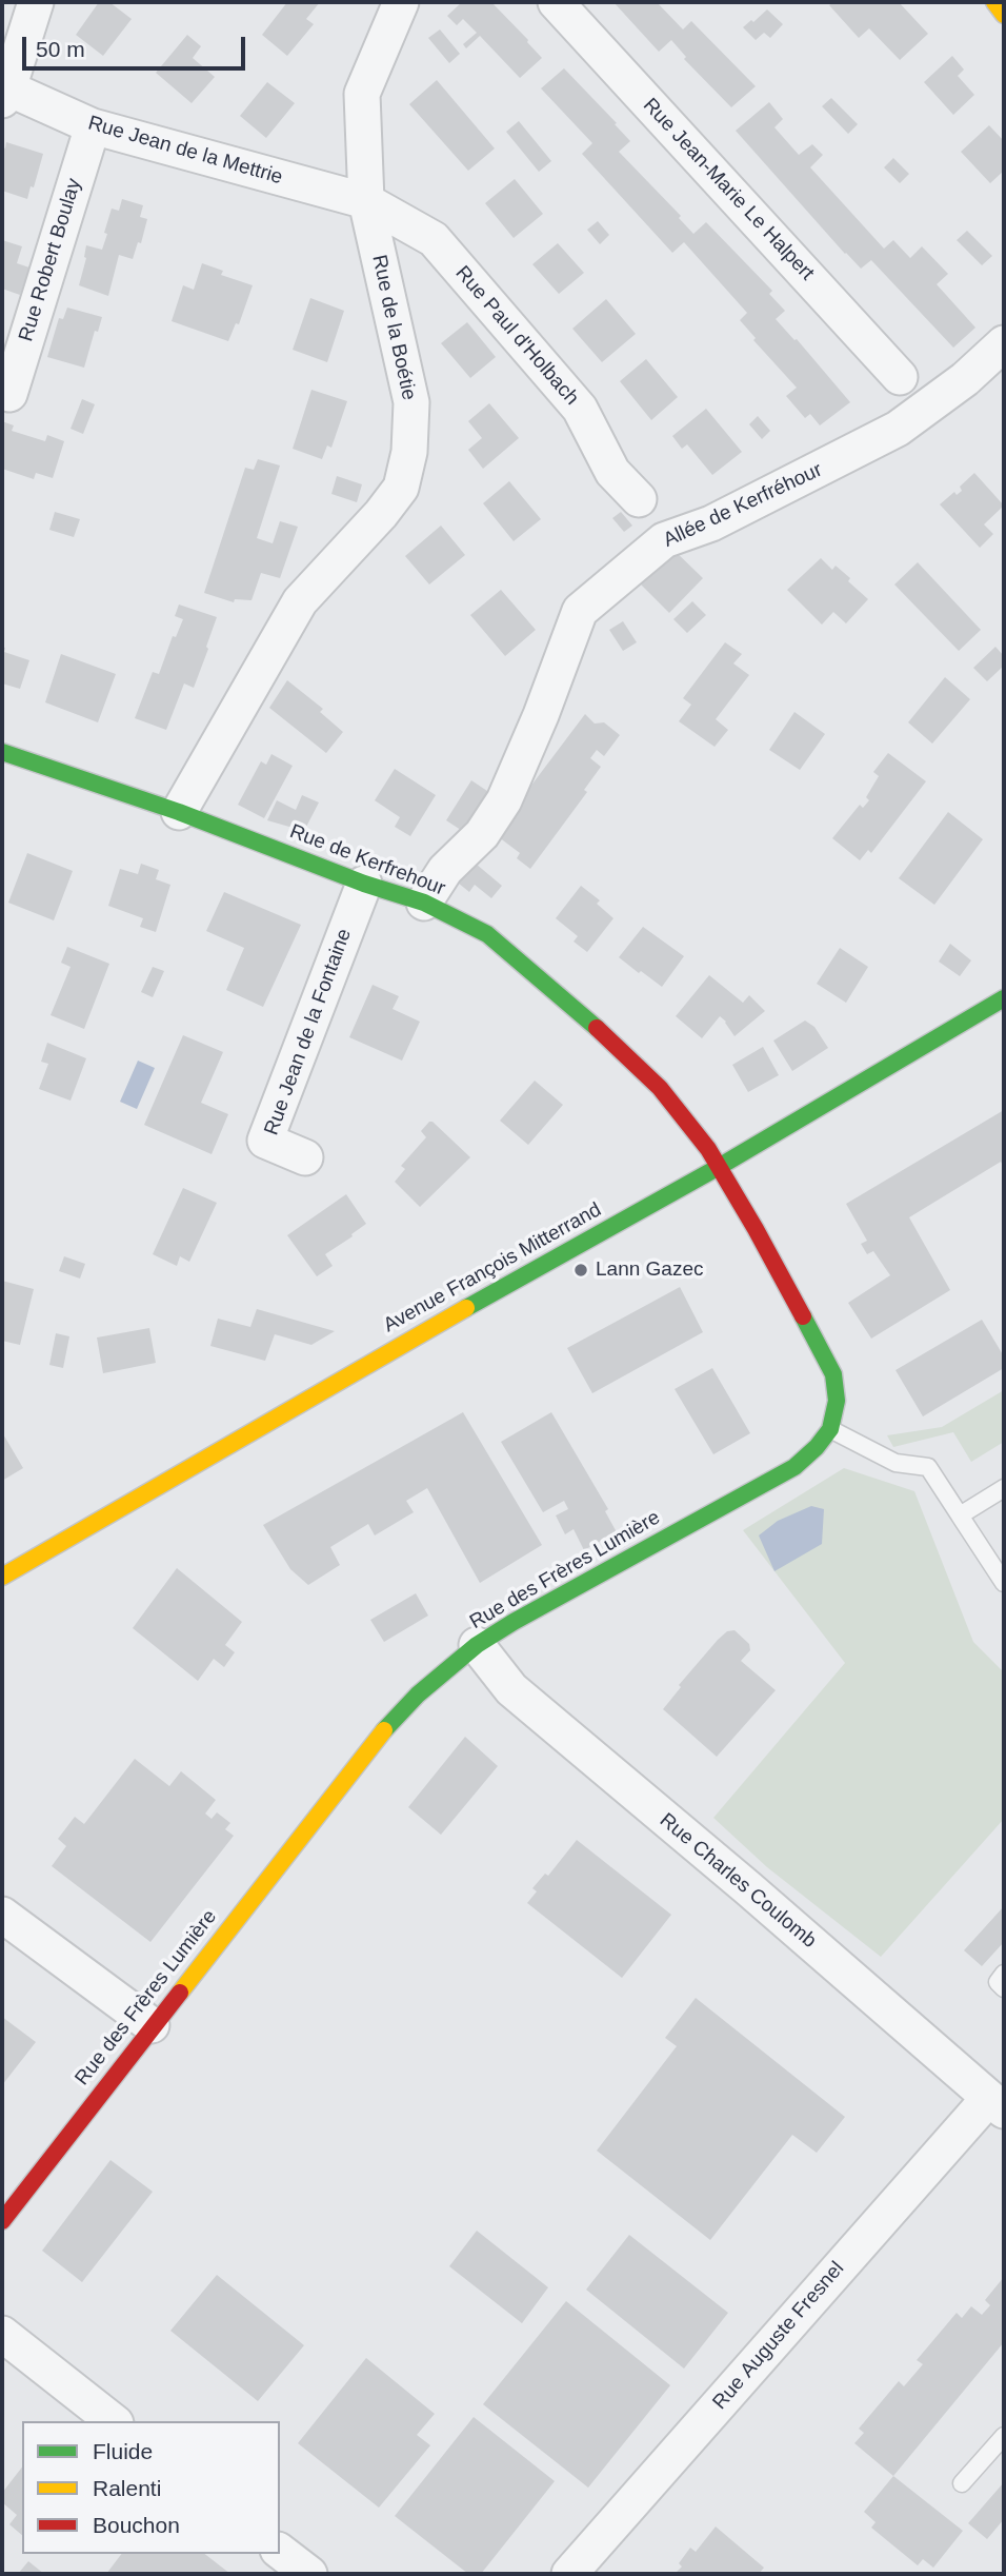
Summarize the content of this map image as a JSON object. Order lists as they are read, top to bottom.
{
  "streets": {
    "street": [
      "Rue Jean de la Mettrie",
      "Rue Jean-Marie Le Halpert",
      "Rue Robert Boulay",
      "Rue de la Boétie",
      "Rue Paul d'Holbach",
      "Allée de Kerfréhour",
      "Rue de Kerfrehour",
      "Rue Jean de la Fontaine",
      "Avenue François Mitterrand",
      "Rue des Frères Lumière",
      "Rue Charles Coulomb",
      "Rue Auguste Fresnel"
    ]
  },
  "crossings": [
    ["Rue Jean de la Mettrie", "Rue Robert Boulay"],
    ["Rue Jean de la Mettrie", "Rue de la Boétie"],
    ["Rue Jean de la Mettrie", "Rue Paul d'Holbach"],
    ["Rue de la Boétie", "Rue Paul d'Holbach"],
    ["Rue de la Boétie", "Rue de Kerfrehour"],
    ["Allée de Kerfréhour", "Rue de Kerfrehour"],
    ["Rue de Kerfrehour", "Rue Jean de la Fontaine"],
    ["Rue de Kerfrehour", "Avenue François Mitterrand"],
    ["Rue des Frères Lumière", "Rue Charles Coulomb"],
    ["Rue Charles Coulomb", "Rue Auguste Fresnel"]
  ],
  "places": ["Lann Gazec"],
  "legend": ["Fluide", "Ralenti", "Bouchon"],
  "scale_bar": "50 m"
}
